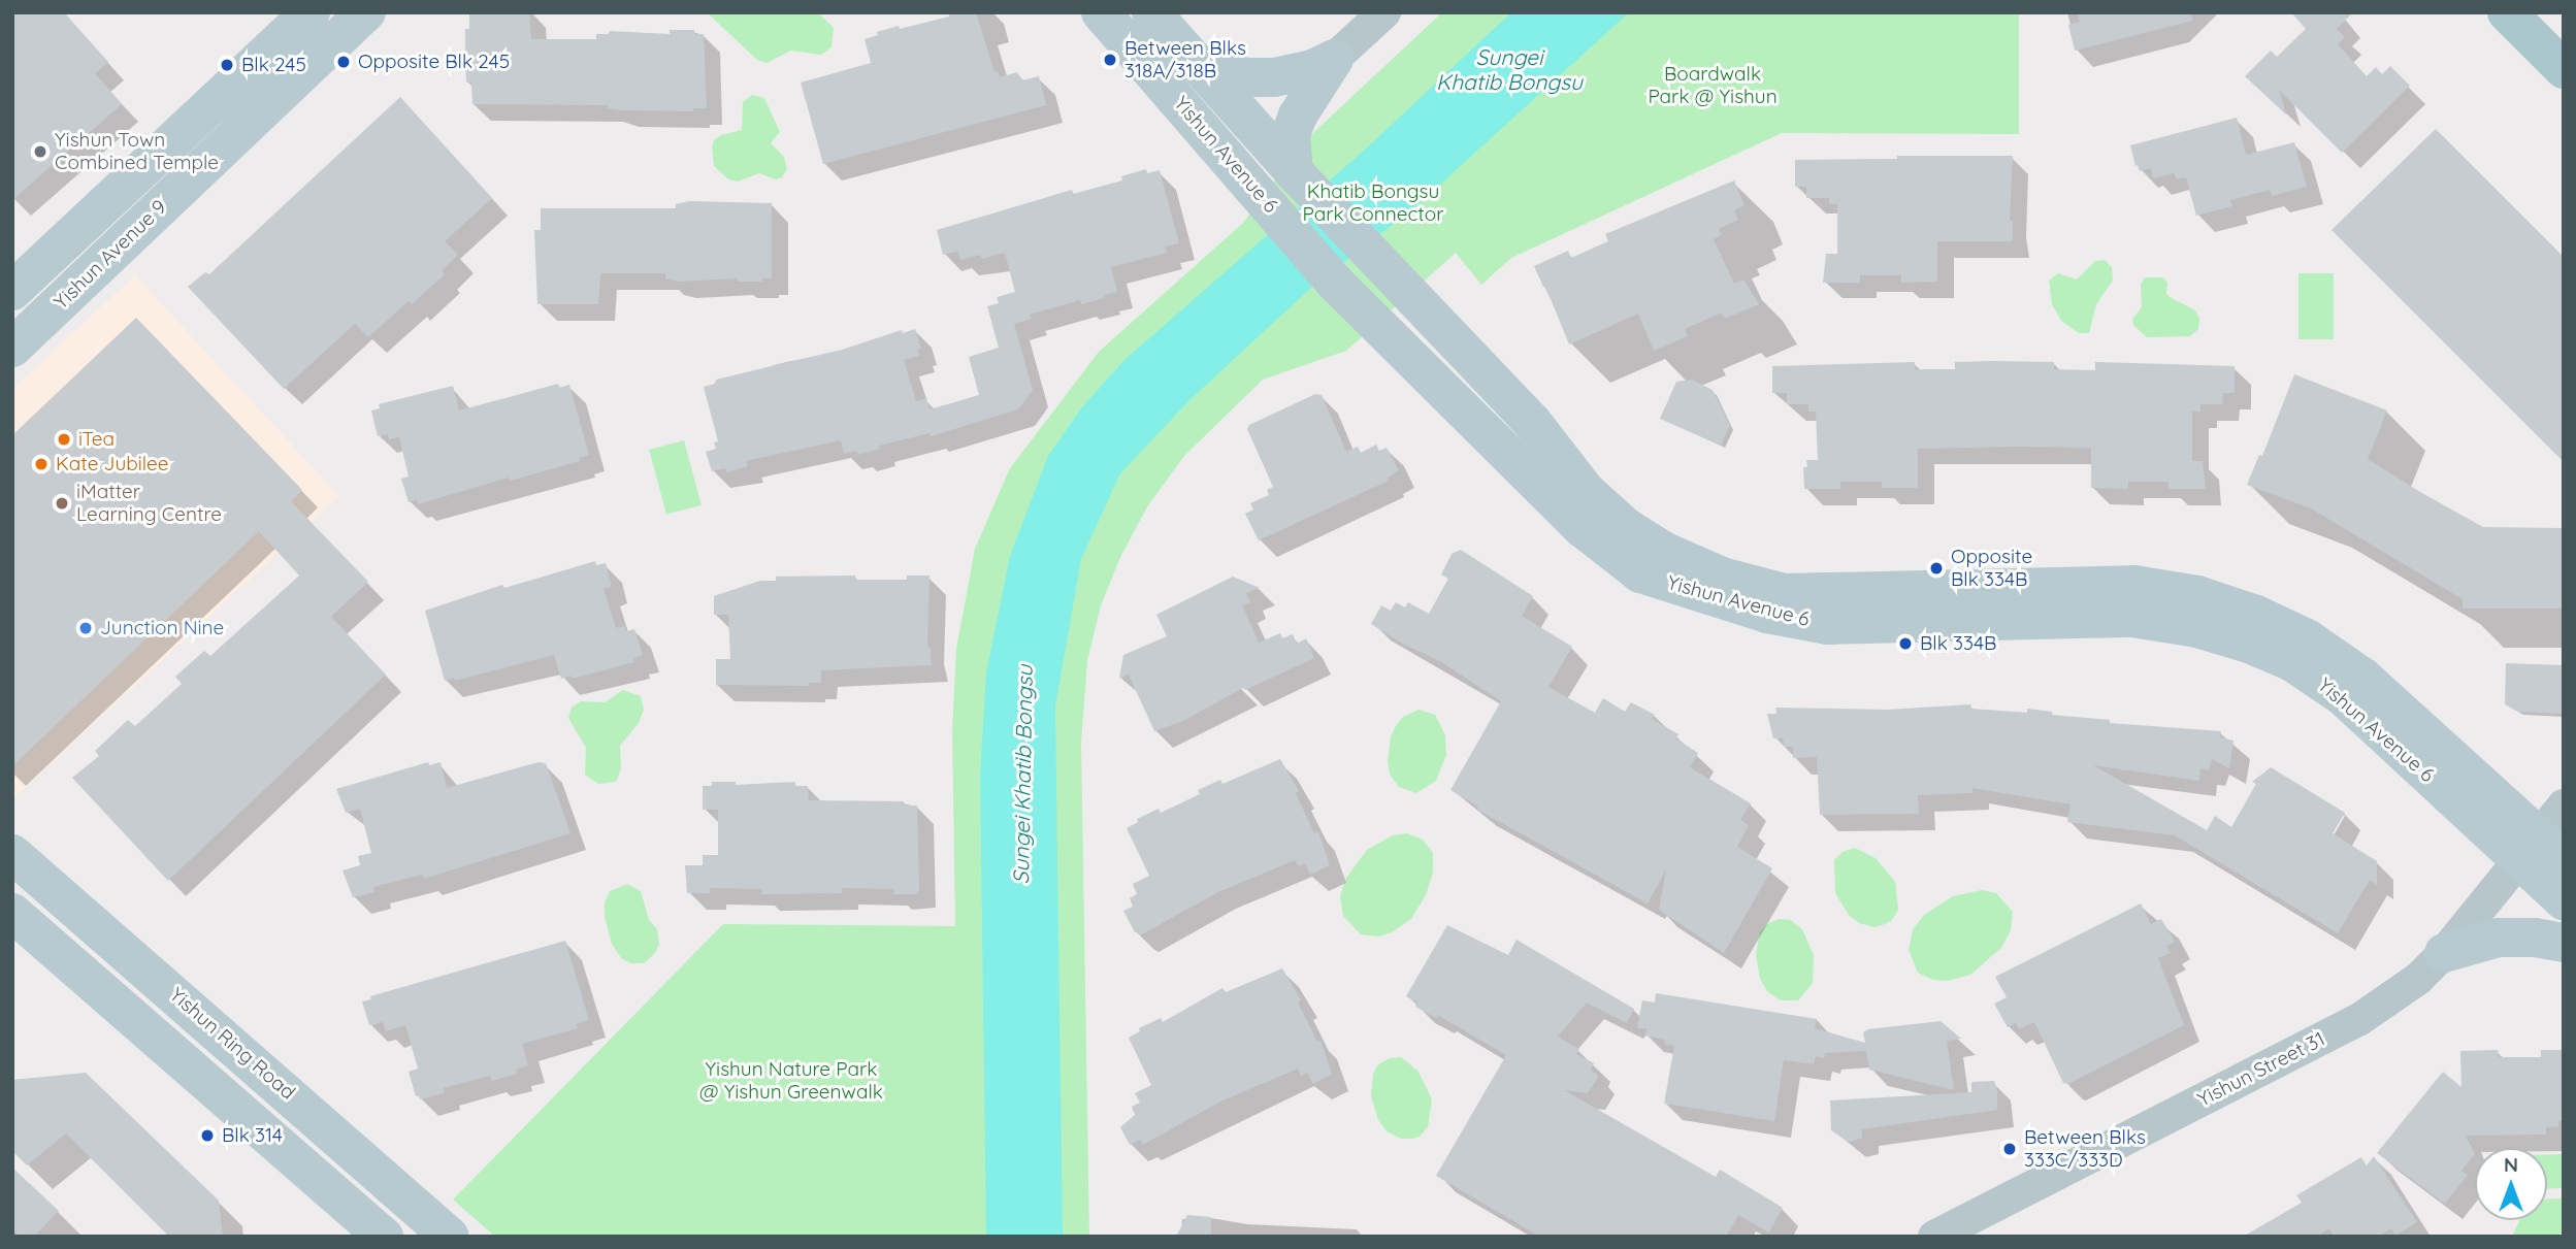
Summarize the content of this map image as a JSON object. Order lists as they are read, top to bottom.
{
  "streets": {
    "main road": ["Yishun Avenue 6", "Yishun Avenue 9", "Yishun Ring Road"],
    "street": ["Yishun Street 31"]
  },
  "crossings": [
    ["Yishun Avenue 6", "Yishun Street 31"]
  ],
  "water": ["Sungei Khatib Bongsu"],
  "parks": ["Boardwalk Park @ Yishun", "Khatib Bongsu Park Connector", "Yishun Nature Park @ Yishun Greenwalk"],
  "places": [
    "Between Blks 318A/318B",
    "Opposite Blk 245",
    "Blk 245",
    "Yishun Town Combined Temple",
    "iTea",
    "Kate Jubilee",
    "iMatter Learning Centre",
    "Opposite Blk 334B",
    "Junction Nine",
    "Blk 334B",
    "Blk 314",
    "Between Blks 333C/333D"
  ],
  "north": "top"
}
